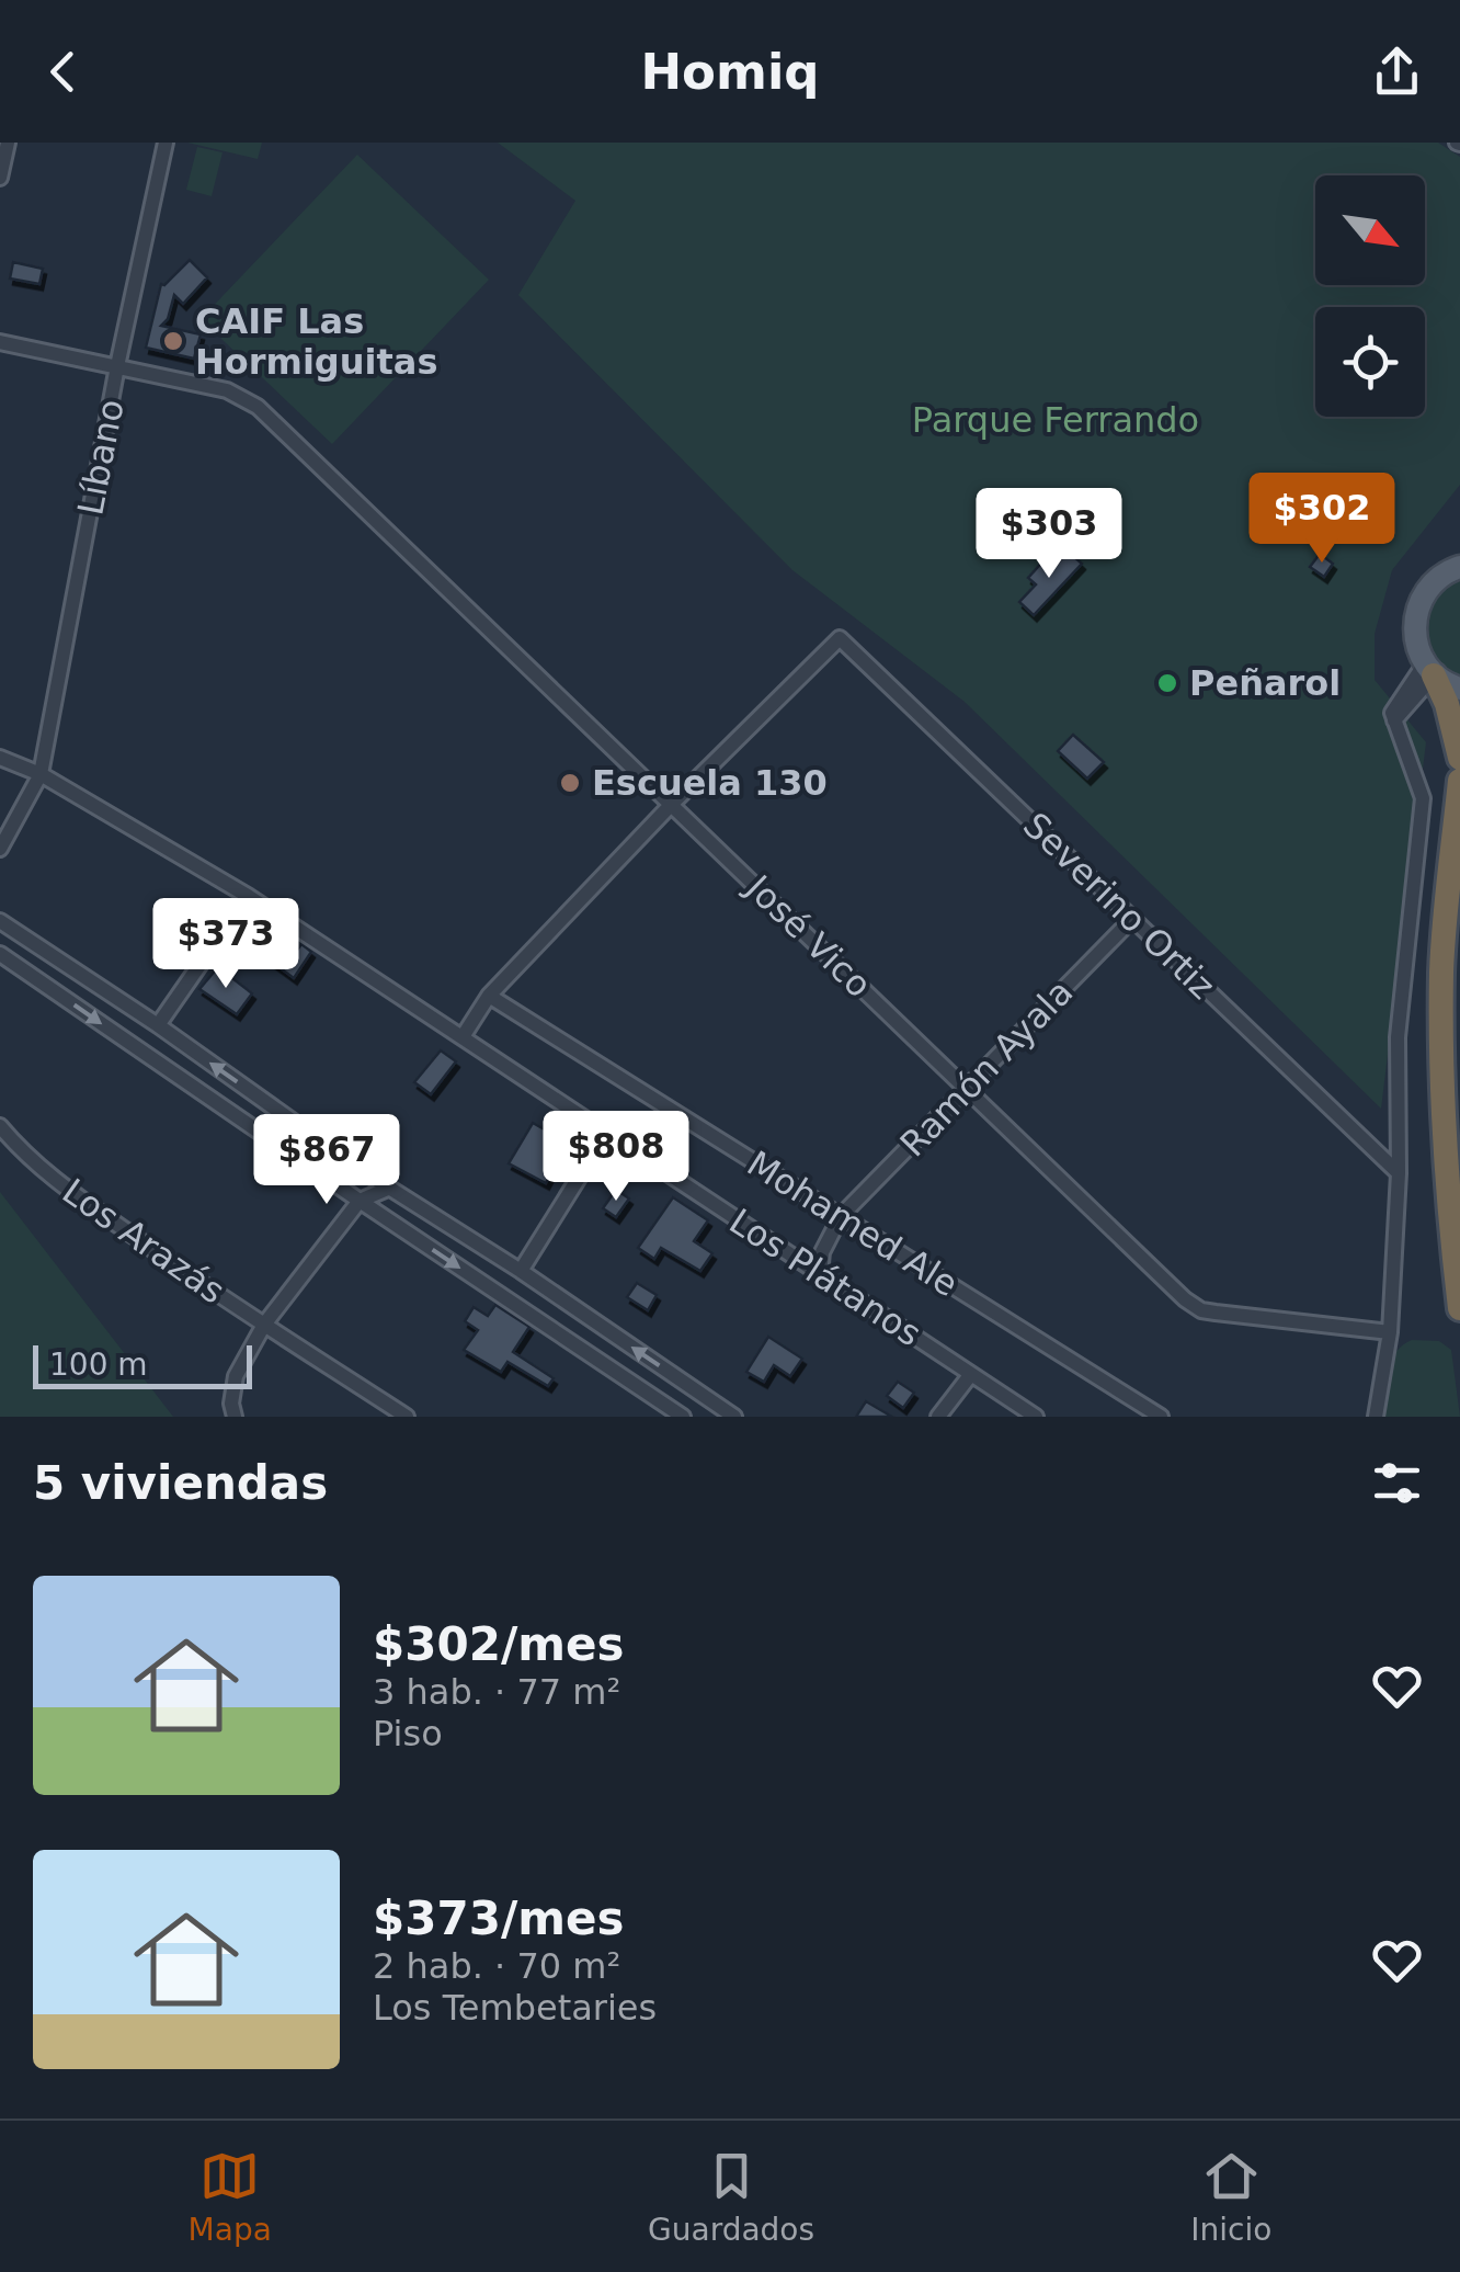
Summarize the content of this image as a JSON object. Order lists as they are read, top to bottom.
{
  "streets": {
    "street": [
      "Líbano",
      "Severino Ortiz",
      "José Vico",
      "Ramón Ayala",
      "Mohamed Ale",
      "Los Arazás",
      "Los Plátanos"
    ]
  },
  "crossings": [
    ["Líbano", "José Vico"],
    ["Líbano", "Los Plátanos"],
    ["Severino Ortiz", "José Vico"],
    ["Severino Ortiz", "Ramón Ayala"],
    ["José Vico", "Ramón Ayala"],
    ["Ramón Ayala", "Mohamed Ale"]
  ],
  "parks": ["Parque Ferrando"],
  "places": ["CAIF Las Hormiguitas", "Peñarol", "Escuela 130"],
  "scale_bar": "100 m",
  "north": "bottom right",
  "page": {
    "header": "Homiq",
    "price": [
      "$302",
      "$303",
      "$373",
      "$808",
      "$867"
    ],
    "scale": "100 m",
    "heading": "5 viviendas",
    "list": [
      {
        "name": "$302/mes",
        "note": "3 hab. · 77 m² · Piso"
      },
      {
        "name": "$373/mes",
        "note": "2 hab. · 70 m² · Los Tembetaries"
      }
    ],
    "tabs": ["Mapa", "Guardados", "Inicio"]
  }
}
